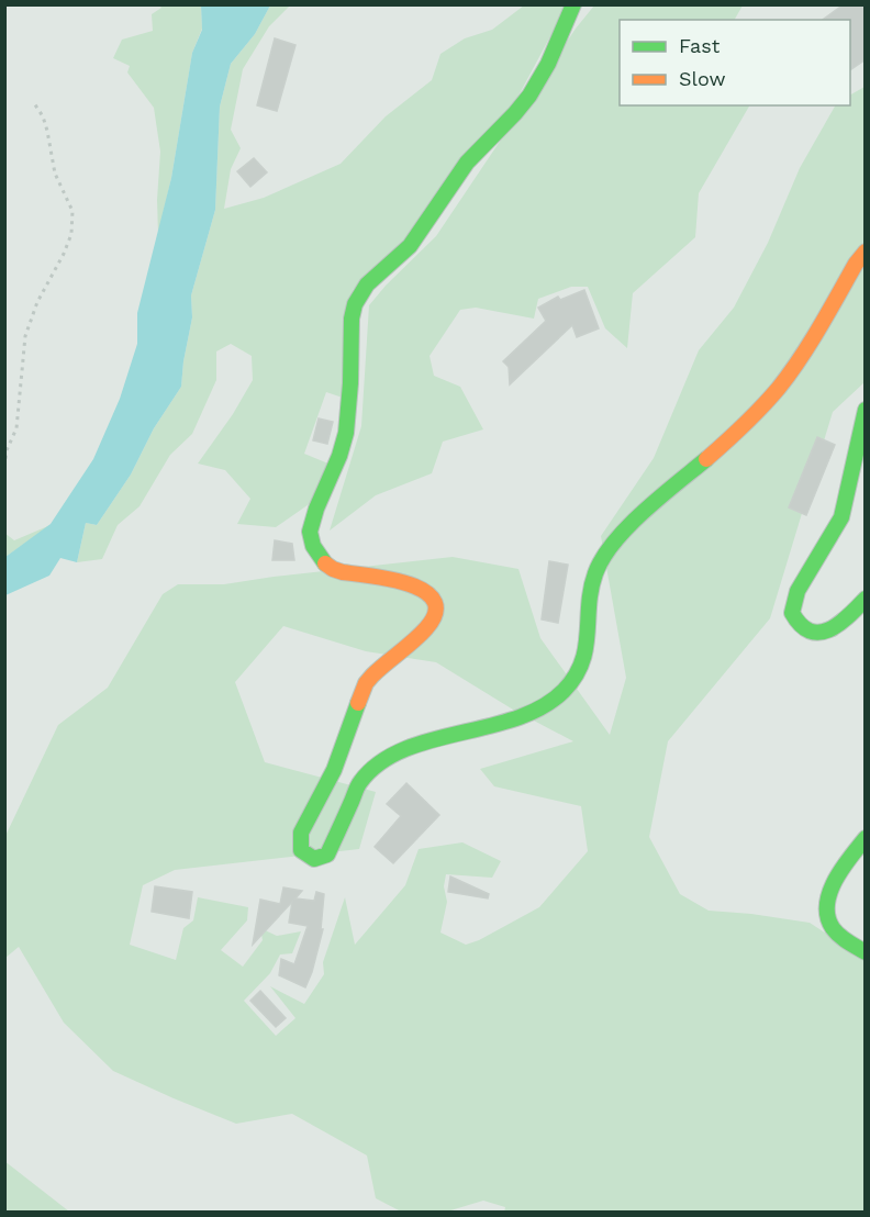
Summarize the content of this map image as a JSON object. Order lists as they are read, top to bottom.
{
  "legend": ["Fast", "Slow"]
}
